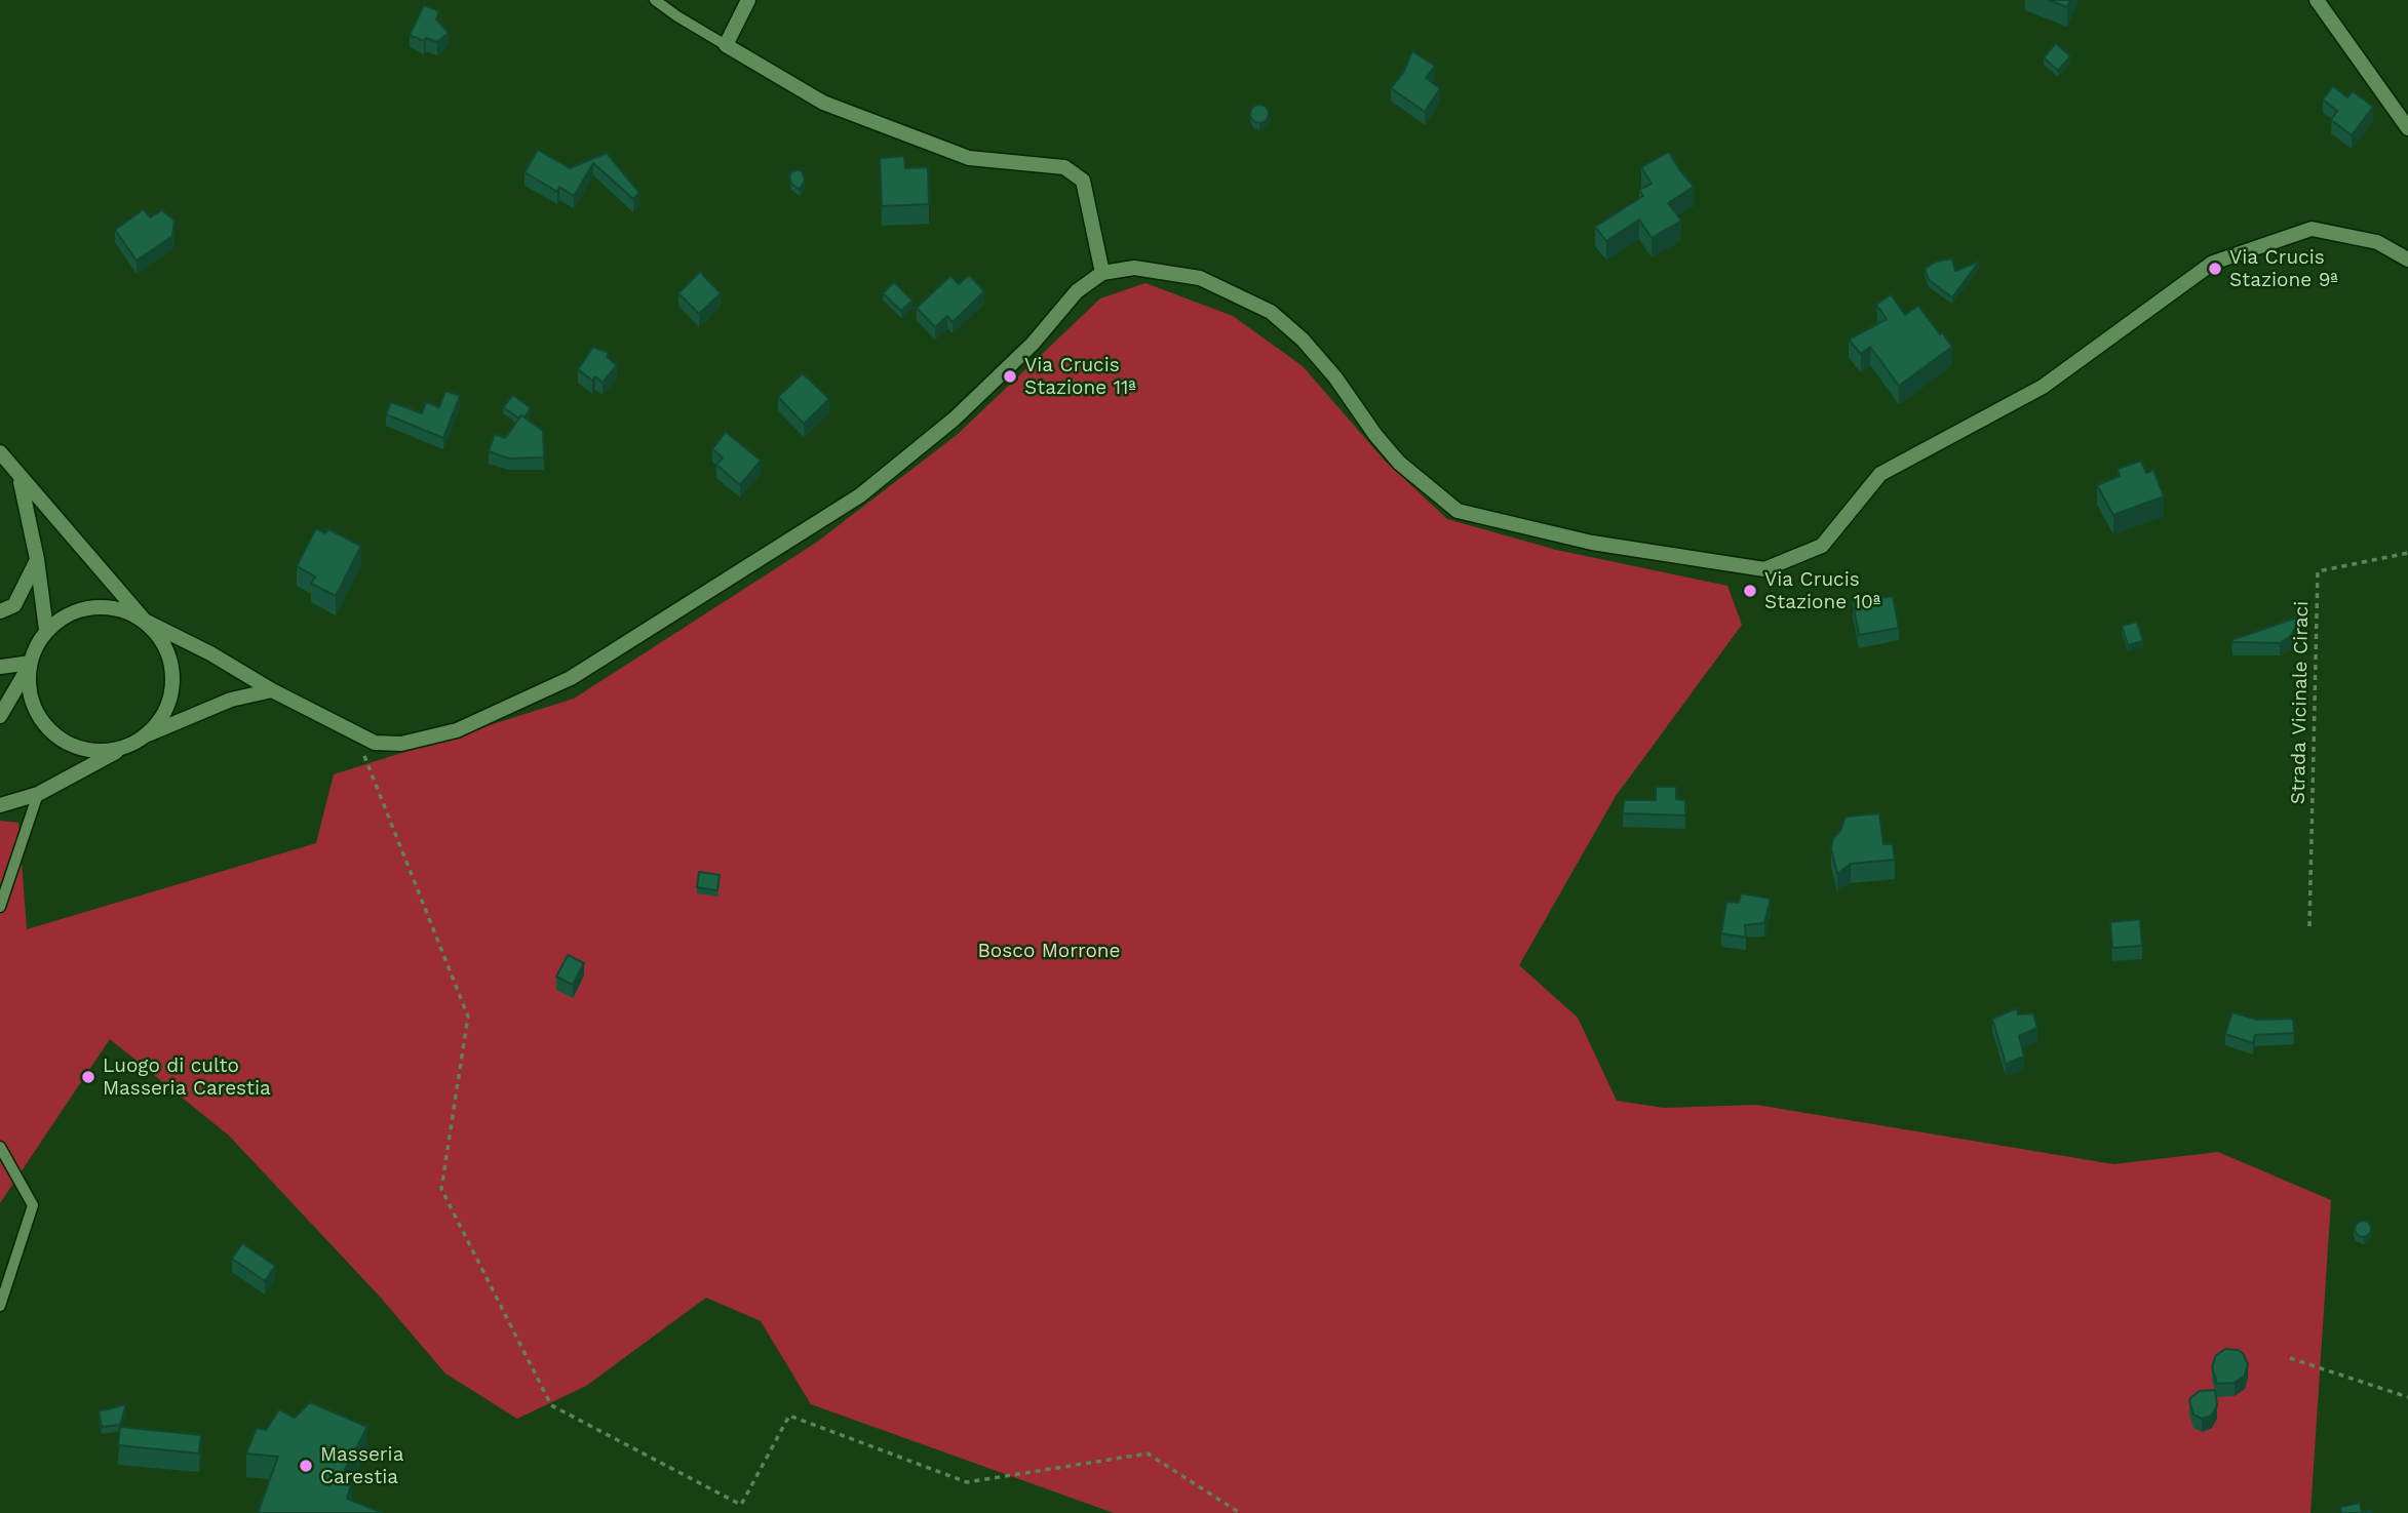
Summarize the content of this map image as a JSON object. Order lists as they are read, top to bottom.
{
  "streets": {
    "path": ["Strada Vicinale Ciraci"]
  },
  "parks": ["Bosco Morrone"],
  "places": [
    "Via Crucis Stazione 9ª",
    "Via Crucis Stazione 11ª",
    "Via Crucis Stazione 10ª",
    "Luogo di culto Masseria Carestia",
    "Masseria Carestia"
  ]
}
